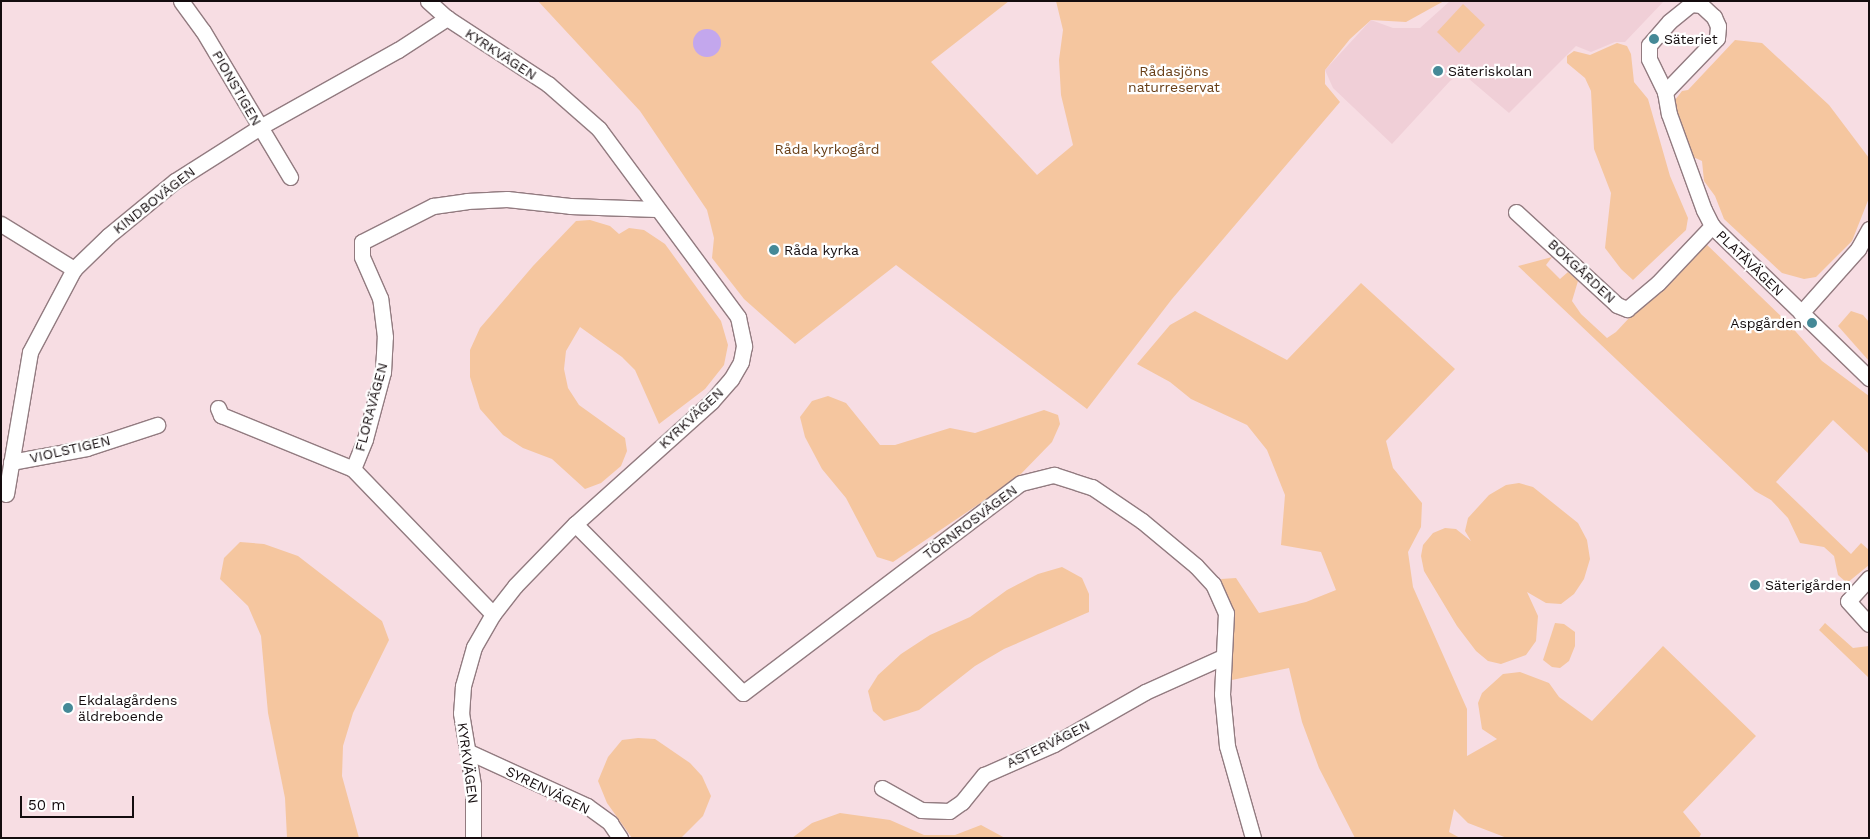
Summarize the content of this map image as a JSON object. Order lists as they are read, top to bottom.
{
  "streets": {
    "street": [
      "KYRKVÄGEN",
      "PIONSTIGEN",
      "KINDBOVÄGEN",
      "PLATÅVÄGEN",
      "BOKGÅRDEN",
      "FLORAVÄGEN",
      "VIOLSTIGEN",
      "TÖRNROSVÄGEN",
      "ASTERVÄGEN",
      "SYRENVÄGEN"
    ]
  },
  "crossings": [
    ["KYRKVÄGEN", "KINDBOVÄGEN"],
    ["KYRKVÄGEN", "FLORAVÄGEN"],
    ["KYRKVÄGEN", "TÖRNROSVÄGEN"],
    ["KYRKVÄGEN", "SYRENVÄGEN"],
    ["PIONSTIGEN", "KINDBOVÄGEN"],
    ["KINDBOVÄGEN", "VIOLSTIGEN"],
    ["PLATÅVÄGEN", "BOKGÅRDEN"],
    ["TÖRNROSVÄGEN", "ASTERVÄGEN"]
  ],
  "parks": ["Rådasjöns naturreservat", "Råda kyrkogård"],
  "places": [
    "Säteriet",
    "Säteriskolan",
    "Råda kyrka",
    "Aspgården",
    "Säterigården",
    "Ekdalagårdens äldreboende"
  ],
  "scale_bar": "50 m"
}
